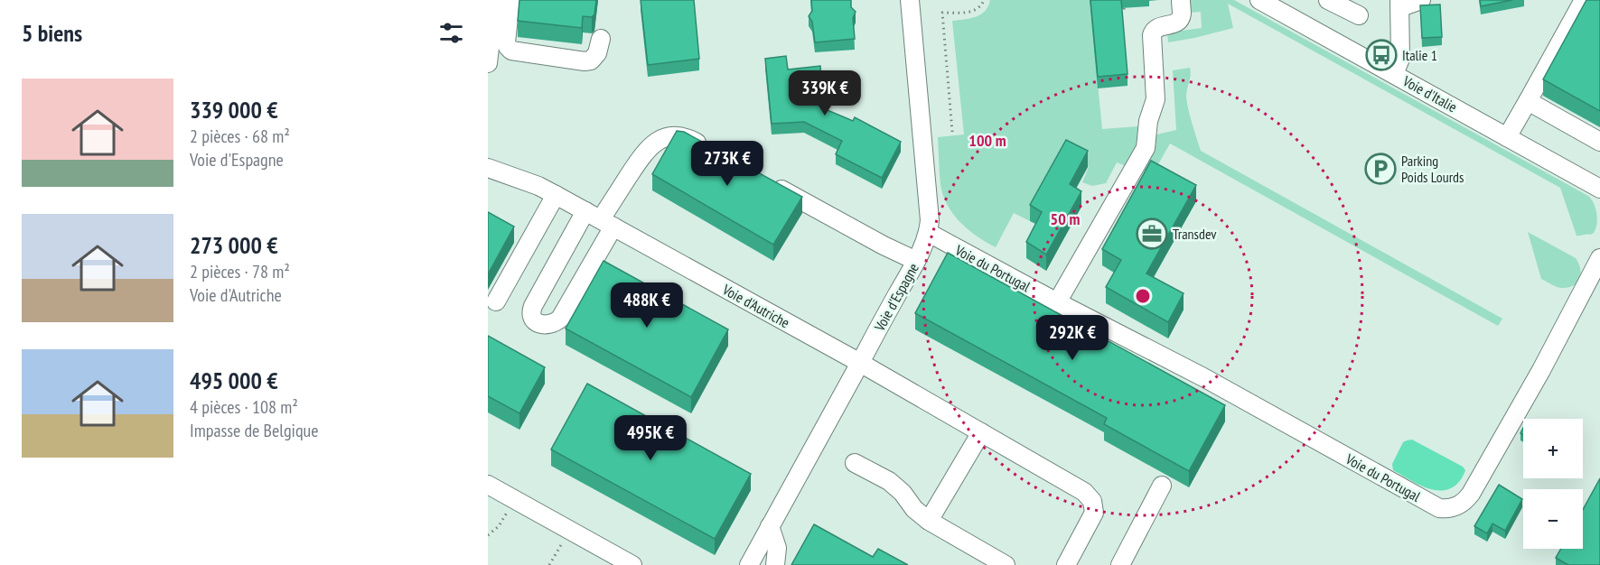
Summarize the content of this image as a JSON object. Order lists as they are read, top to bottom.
{
  "streets": {
    "street": [
      "Voie d'Italie",
      "Voie du Portugal",
      "Voie d'Espagne",
      "Voie d'Autriche"
    ]
  },
  "crossings": [
    ["Voie du Portugal", "Voie d'Espagne"],
    ["Voie d'Espagne", "Voie d'Autriche"]
  ],
  "places": {
    "bus stop": ["Italie 1"],
    "parking": ["Parking Poids Lourds"],
    "office": ["Transdev"]
  },
  "page": {
    "heading": "5 biens",
    "list": [
      {
        "name": "339 000 €",
        "note": "2 pièces · 68 m² · Voie d'Espagne"
      },
      {
        "name": "273 000 €",
        "note": "2 pièces · 78 m² · Voie d'Autriche"
      },
      {
        "name": "495 000 €",
        "note": "4 pièces · 108 m² · Impasse de Belgique"
      }
    ],
    "price": [
      "339K €",
      "273K €",
      "488K €",
      "292K €",
      "495K €"
    ],
    "map_buttons": ["+", "−"]
  },
  "rings": ["100 m", "50 m"]
}
